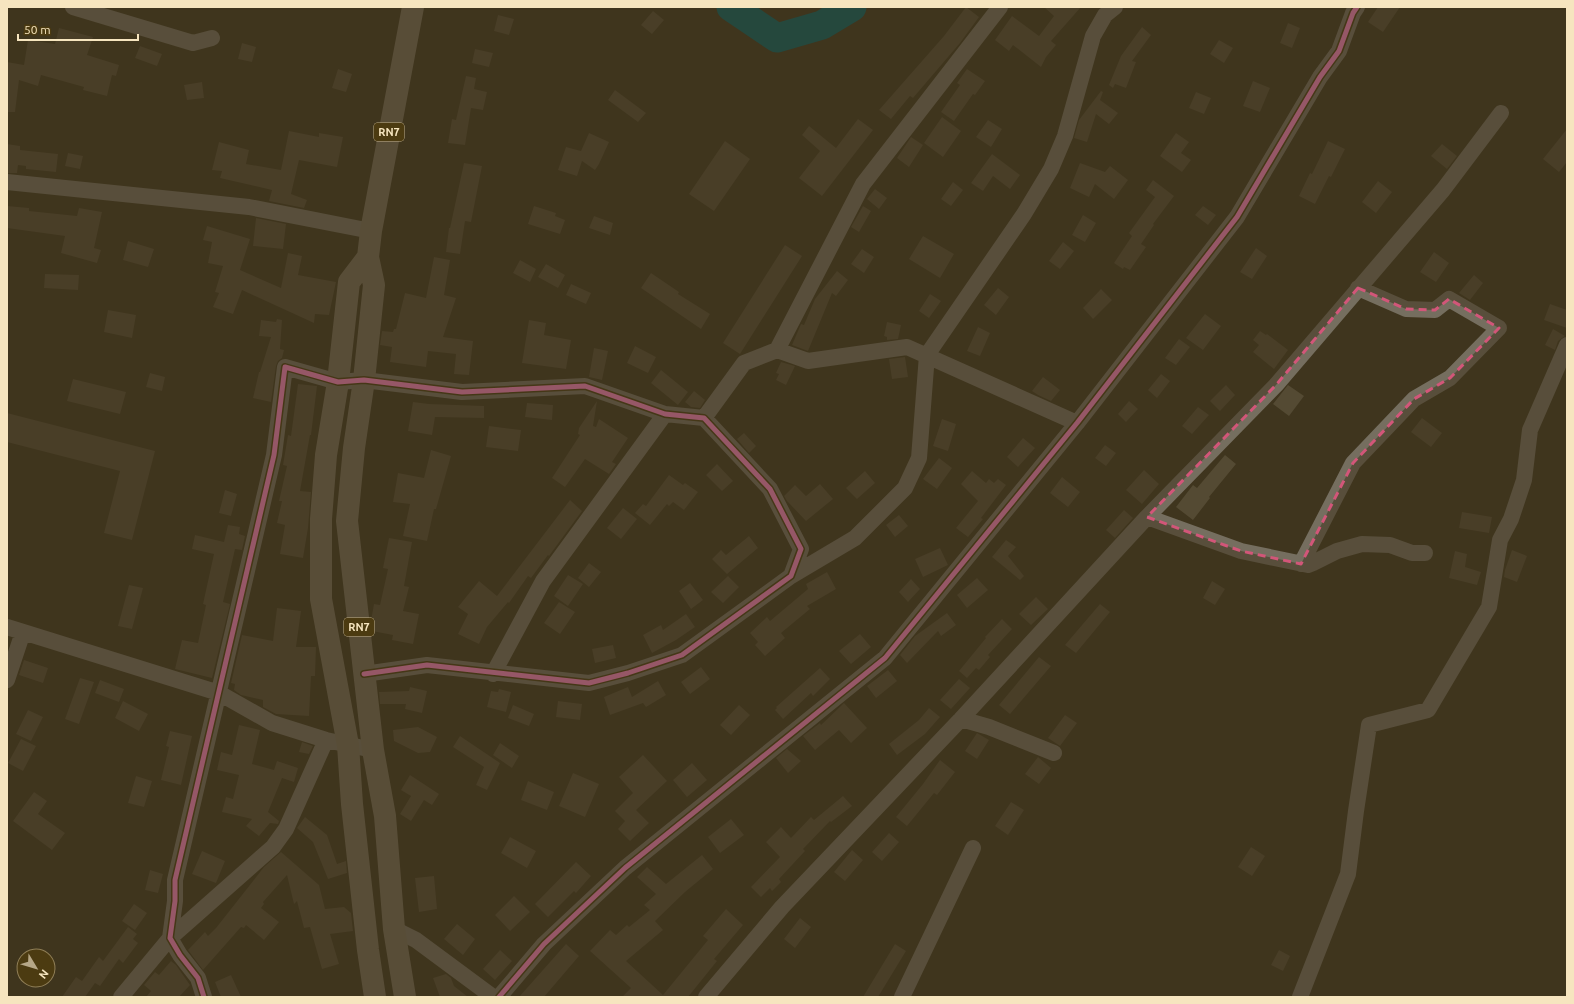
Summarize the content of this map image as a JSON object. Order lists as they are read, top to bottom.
{
  "streets": {
    "main road": ["RN7"]
  },
  "scale_bar": "50 m",
  "north": "bottom right"
}
